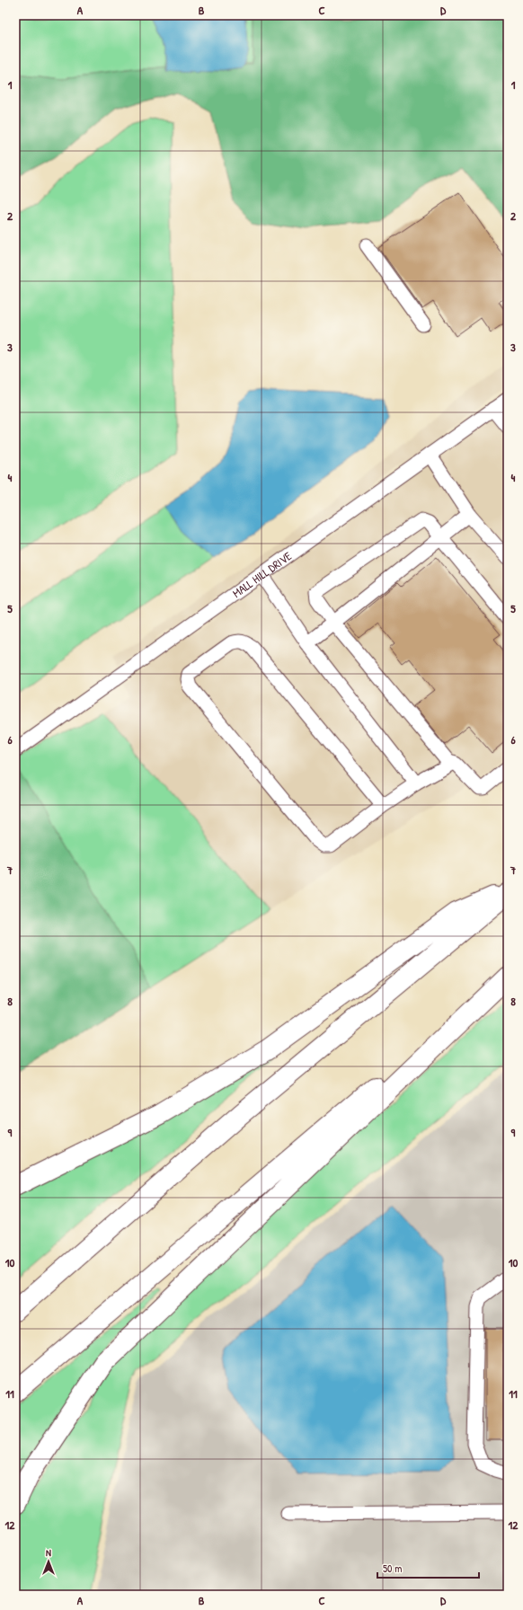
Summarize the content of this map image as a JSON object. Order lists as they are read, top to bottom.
{
  "streets": {
    "street": ["MALL HILL DRIVE"]
  },
  "scale_bar": "50 m",
  "north": "top",
  "grid": {
    "columns": [
      "A",
      "B",
      "C",
      "D"
    ],
    "rows": [
      "1",
      "2",
      "3",
      "4",
      "5",
      "6",
      "7",
      "8",
      "9",
      "10",
      "11",
      "12"
    ]
  }
}
